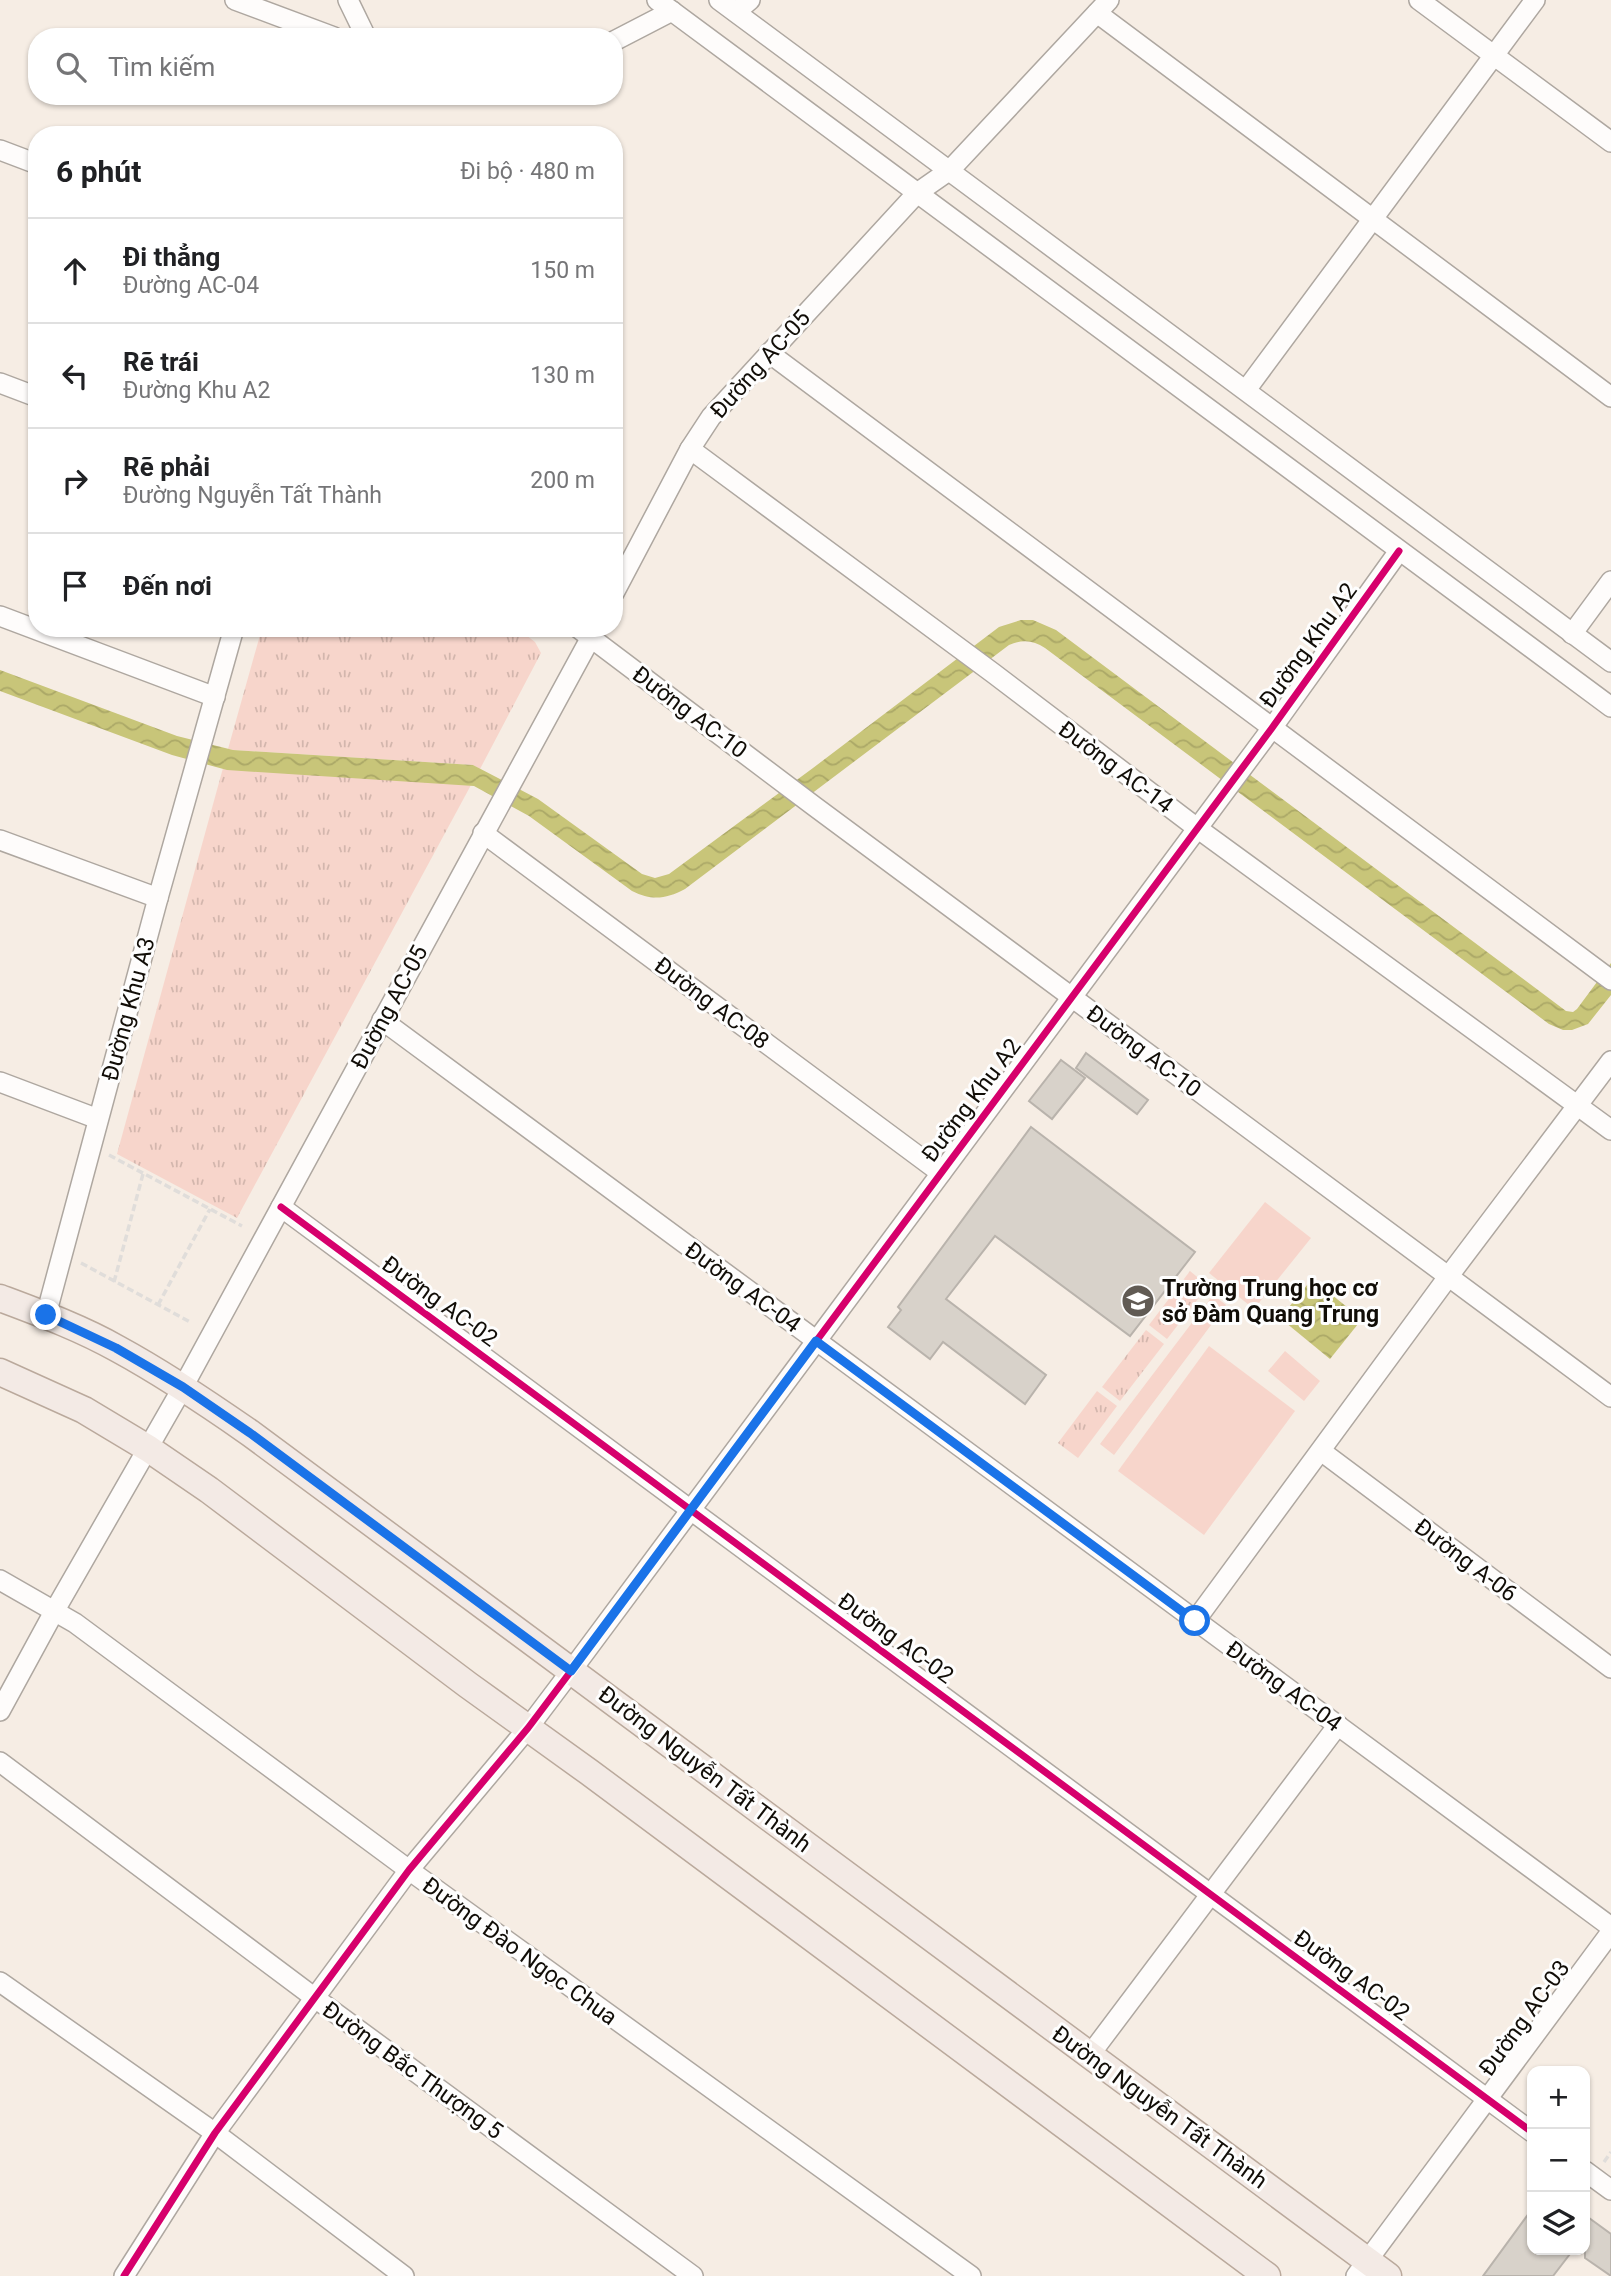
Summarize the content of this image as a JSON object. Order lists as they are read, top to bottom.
{
  "streets": {
    "main road": ["Đường Nguyễn Tất Thành"],
    "street": [
      "Đường AC-05",
      "Đường Khu A2",
      "Đường AC-10",
      "Đường AC-14",
      "Đường AC-08",
      "Đường Khu A3",
      "Đường AC-04",
      "Đường AC-02",
      "Đường A-06",
      "Đường Đào Ngọc Chua",
      "Đường AC-03",
      "Đường Bắc Thượng 5"
    ]
  },
  "crossings": [
    ["Đường AC-05", "Đường AC-14"],
    ["Đường AC-05", "Đường AC-08"],
    ["Đường AC-05", "Đường AC-04"],
    ["Đường AC-05", "Đường AC-02"],
    ["Đường AC-05", "Đường Nguyễn Tất Thành"],
    ["Đường AC-05", "Đường Đào Ngọc Chua"],
    ["Đường Khu A2", "Đường AC-10"],
    ["Đường Khu A2", "Đường AC-14"],
    ["Đường Khu A2", "Đường AC-08"],
    ["Đường Khu A2", "Đường AC-04"],
    ["Đường Khu A2", "Đường AC-02"],
    ["Đường Khu A2", "Đường Nguyễn Tất Thành"],
    ["Đường Khu A2", "Đường Đào Ngọc Chua"],
    ["Đường Khu A2", "Đường Bắc Thượng 5"],
    ["Đường Khu A3", "Đường Nguyễn Tất Thành"],
    ["Đường AC-04", "Đường AC-03"],
    ["Đường AC-02", "Đường AC-03"],
    ["Đường Nguyễn Tất Thành", "Đường AC-03"]
  ],
  "places": {
    "school or university": ["Trường Trung học cơ sở Đàm Quang Trung"]
  },
  "page": {
    "search": "Tìm kiếm",
    "heading": ["6 phút", "Đi bộ · 480 m"],
    "list": [
      ["Đi thẳng", "Đường AC-04", "150 m"],
      ["Rẽ trái", "Đường Khu A2", "130 m"],
      ["Rẽ phải", "Đường Nguyễn Tất Thành", "200 m"],
      "Đến nơi"
    ],
    "map_buttons": ["+", "−"]
  }
}
